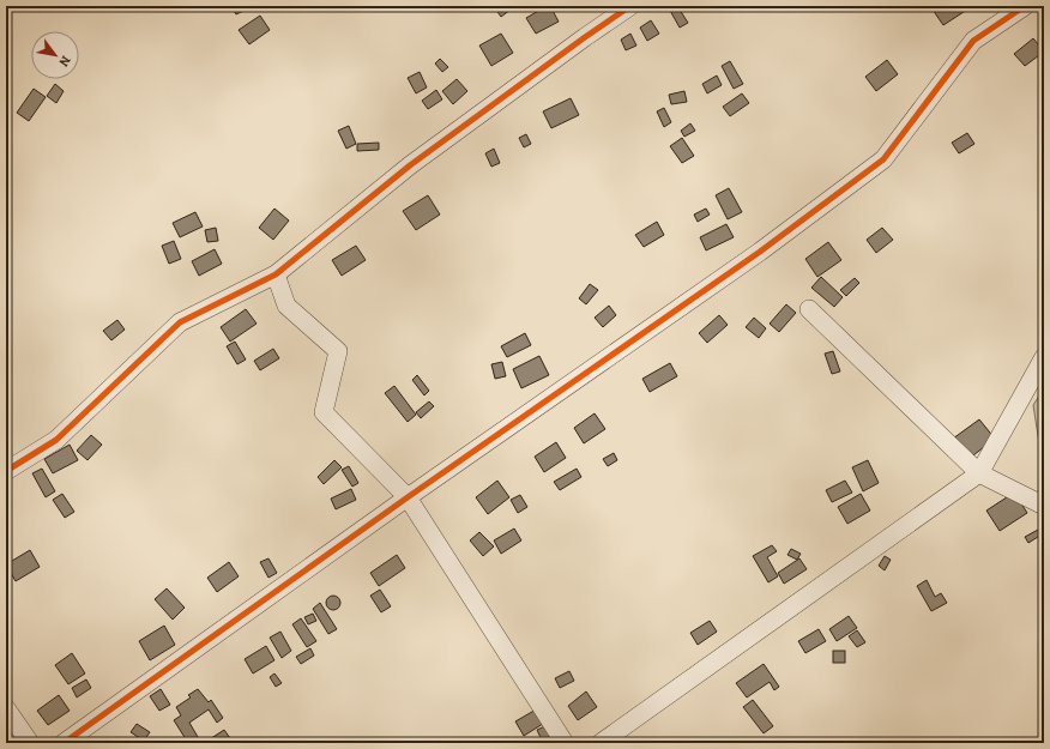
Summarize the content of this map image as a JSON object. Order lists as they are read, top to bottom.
{
  "north": "bottom right"
}
